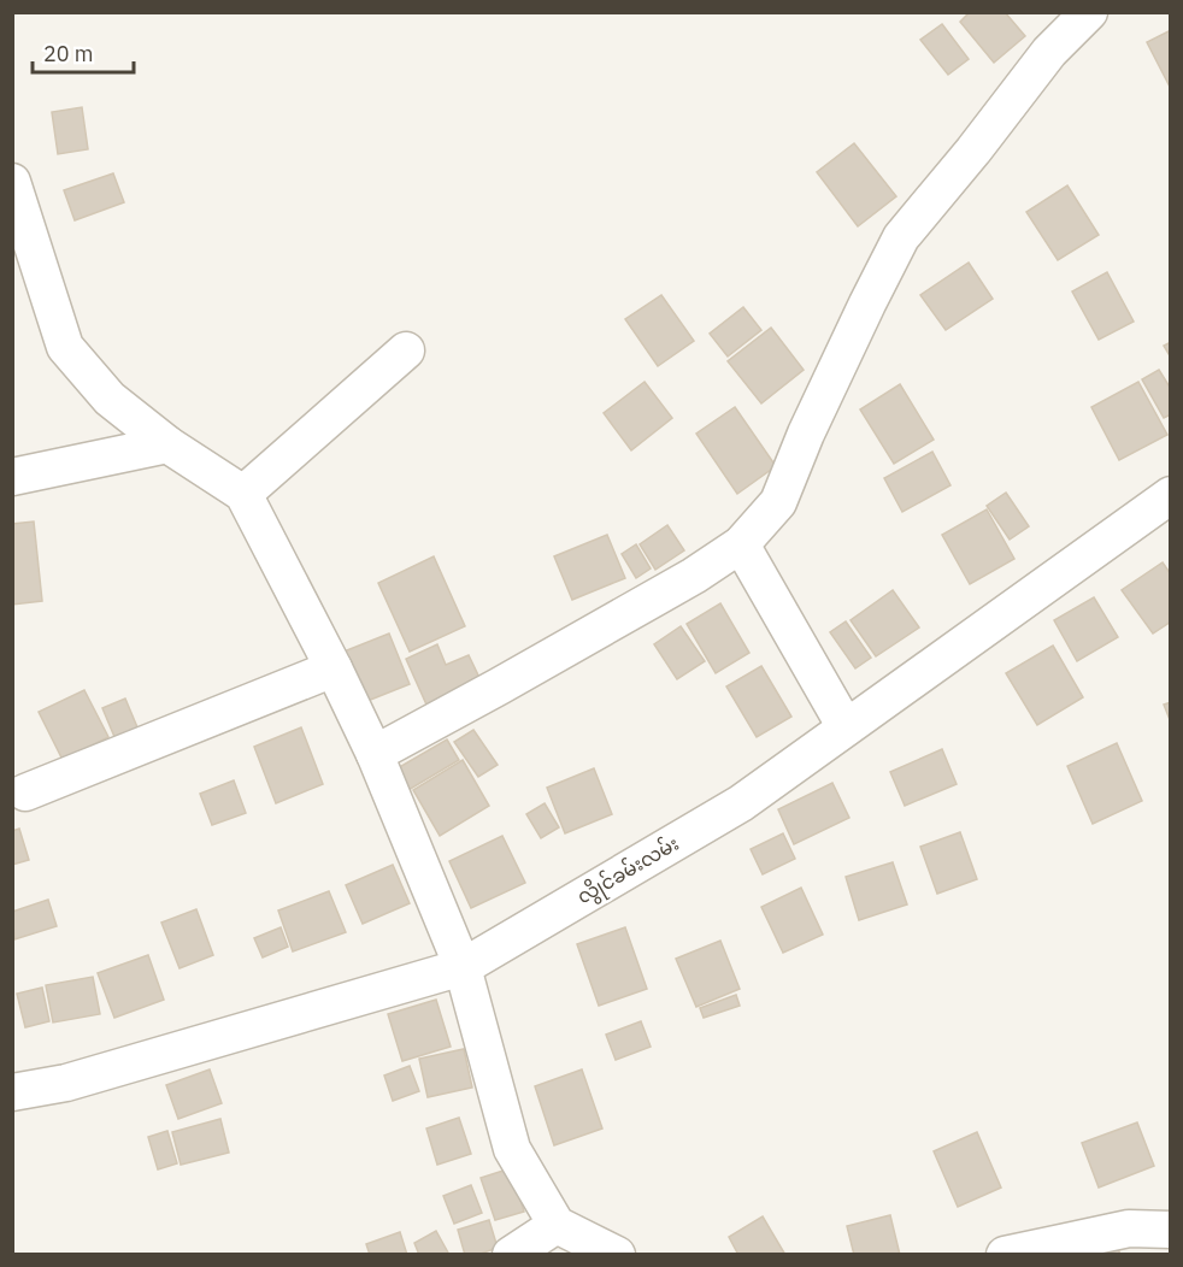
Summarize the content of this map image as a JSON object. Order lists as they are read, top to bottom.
{
  "streets": {
    "street": ["လွိုင်ခမ်းလမ်း"]
  },
  "scale_bar": "20 m"
}
